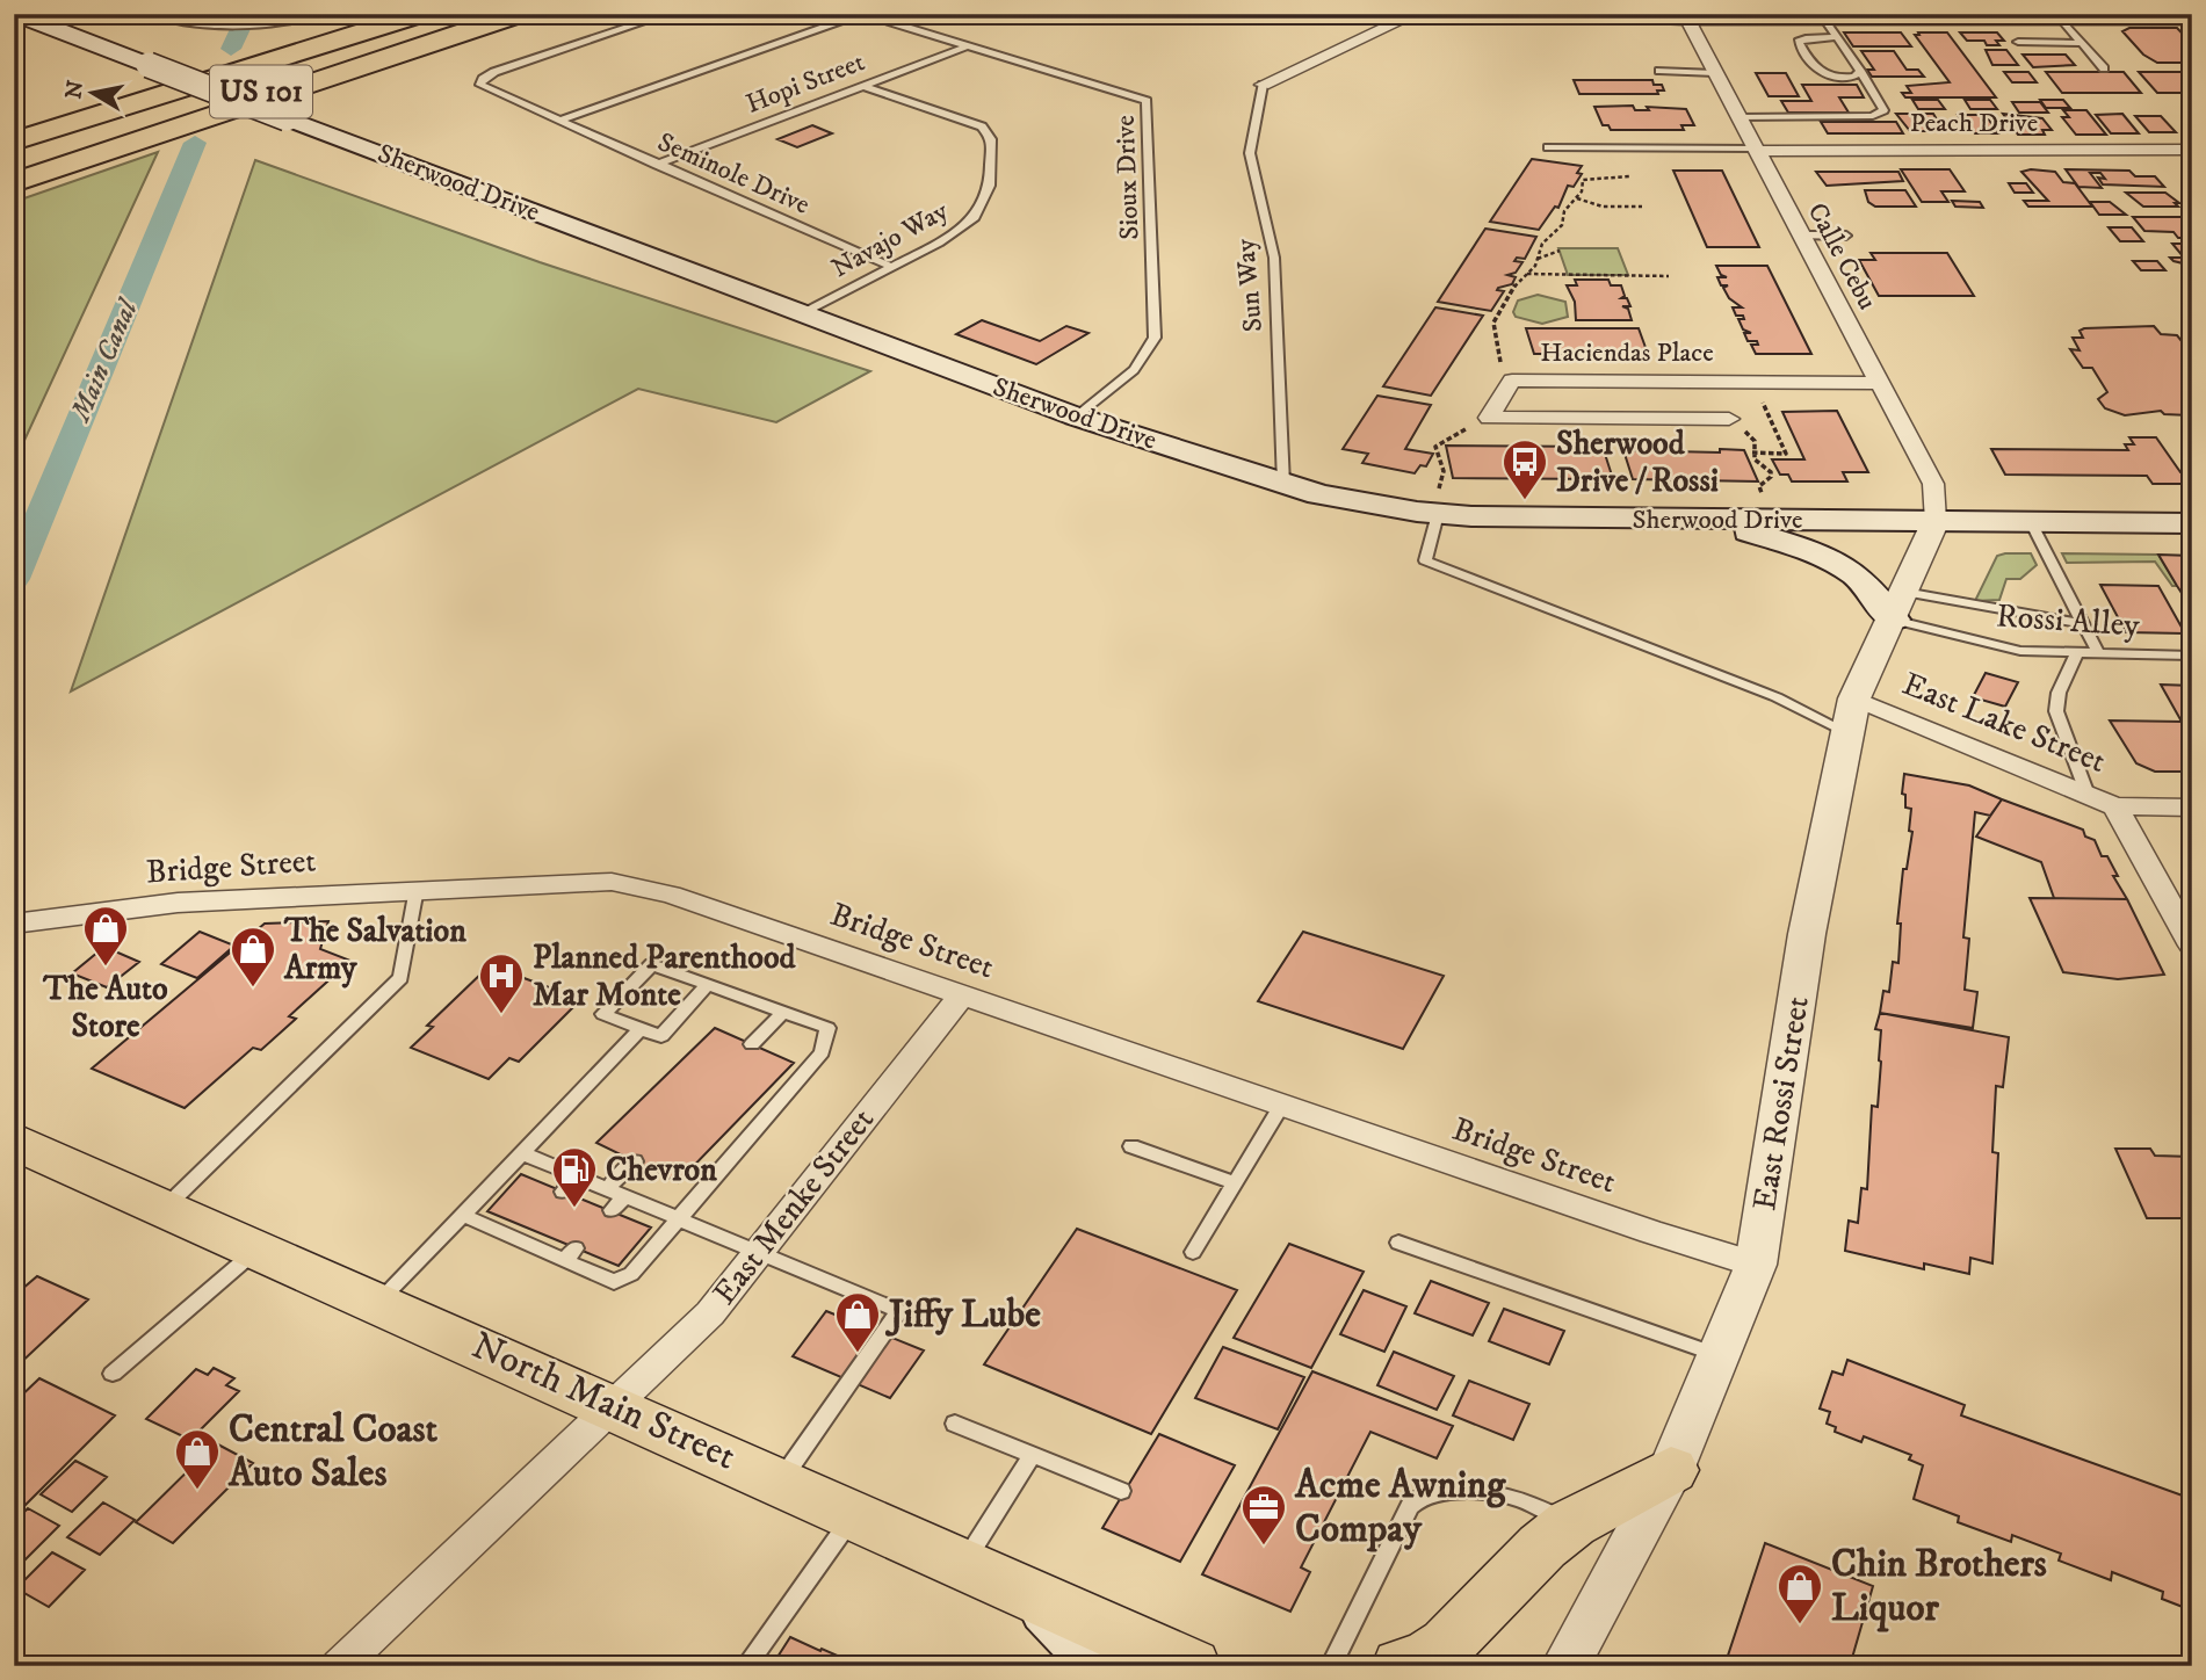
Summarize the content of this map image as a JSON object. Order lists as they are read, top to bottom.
{
  "streets": {
    "highway": ["US 101"],
    "main road": ["Sherwood Drive", "North Main Street"],
    "street": [
      "Peach Drive",
      "Calle Cebu",
      "Haciendas Place",
      "East Lake Street",
      "Bridge Street",
      "East Rossi Street",
      "East Menke Street"
    ],
    "lane": [
      "Hopi Street",
      "Seminole Drive",
      "Sioux Drive",
      "Navajo Way",
      "Sun Way",
      "Rossi Alley"
    ]
  },
  "crossings": [
    ["Hopi Street", "Seminole Drive"],
    ["Hopi Street", "Sioux Drive"],
    ["Hopi Street", "Navajo Way"],
    ["Peach Drive", "Calle Cebu"],
    ["Seminole Drive", "Navajo Way"],
    ["Sioux Drive", "Sherwood Drive"],
    ["Sherwood Drive", "Navajo Way"],
    ["Sherwood Drive", "Calle Cebu"],
    ["Sherwood Drive", "Sun Way"],
    ["Sherwood Drive", "East Rossi Street"],
    ["Calle Cebu", "Haciendas Place"],
    ["Calle Cebu", "East Rossi Street"],
    ["Rossi Alley", "East Rossi Street"],
    ["East Lake Street", "East Rossi Street"],
    ["Bridge Street", "East Rossi Street"],
    ["Bridge Street", "East Menke Street"],
    ["East Menke Street", "North Main Street"]
  ],
  "water": ["Main Canal"],
  "places": {
    "bus stop": ["Sherwood Drive / Rossi"],
    "shop": [
      "The Auto Store",
      "The Salvation Army",
      "Jiffy Lube",
      "Central Coast Auto Sales",
      "Chin Brothers Liquor"
    ],
    "hospital": ["Planned Parenthood Mar Monte"],
    "fuel station": ["Chevron"],
    "office": ["Acme Awning Compay"]
  },
  "north": "left"
}
